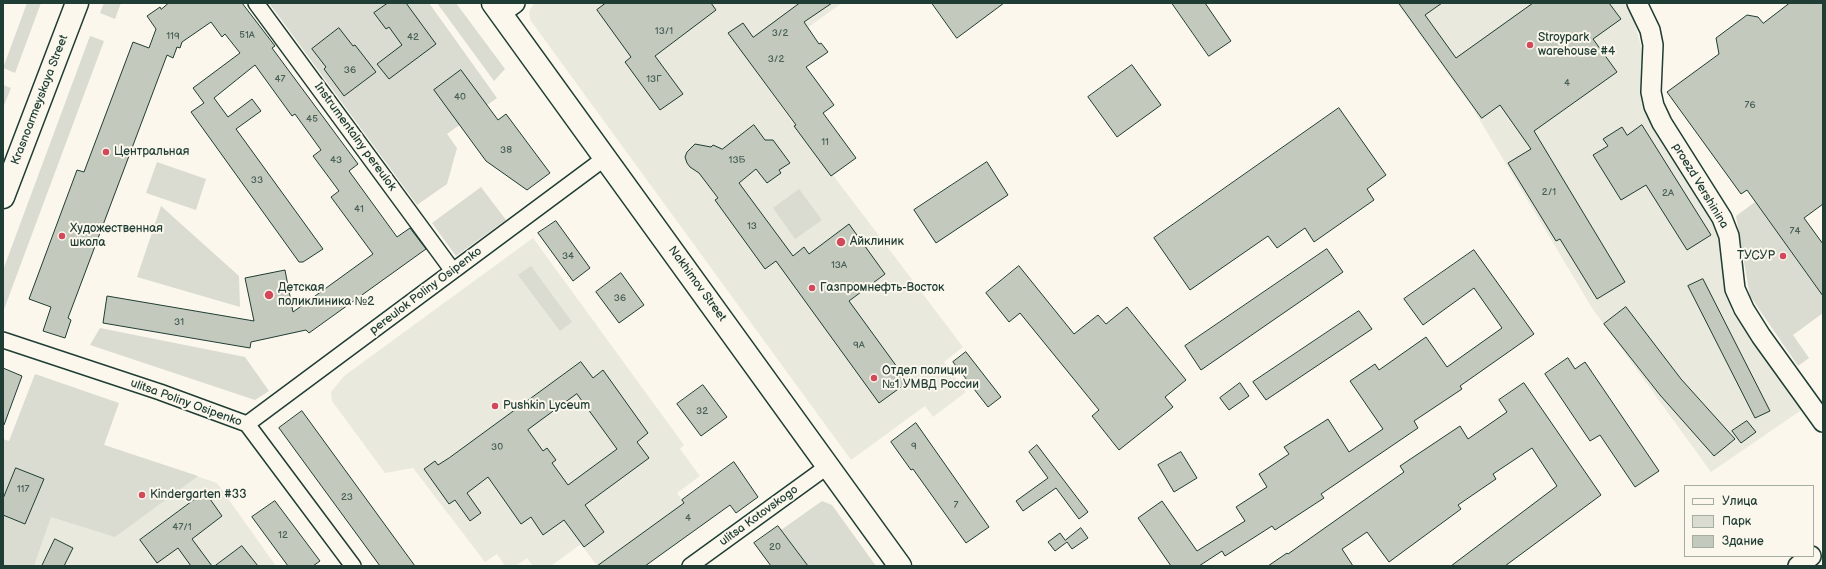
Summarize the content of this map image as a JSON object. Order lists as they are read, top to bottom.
{
  "streets": {
    "main road": ["Krasnoarmeyskaya Street", "Nakhimov Street"],
    "street": [
      "Instrumentalny pereulok",
      "proezd Vershinina",
      "pereulok Poliny Osipenko",
      "ulitsa Poliny Osipenko",
      "ulitsa Kotovskogo"
    ]
  },
  "crossings": [
    ["Instrumentalny pereulok", "pereulok Poliny Osipenko"],
    ["Nakhimov Street", "pereulok Poliny Osipenko"],
    ["Nakhimov Street", "ulitsa Kotovskogo"],
    ["pereulok Poliny Osipenko", "ulitsa Poliny Osipenko"]
  ],
  "places": [
    "Stroypark warehouse #4",
    "Центральная",
    "Художественная школа",
    "Айклиник",
    "ТУСУР",
    "Газпромнефть-Восток",
    "Детская поликлиника №2",
    "Отдел полиции №1 УМВД России",
    "Pushkin Lyceum",
    "Kindergarten #33"
  ],
  "house_numbers": [
    "13/1",
    "3/2",
    "51А",
    "119",
    "42",
    "3/2",
    "36",
    "47",
    "13Г",
    "4",
    "40",
    "76",
    "45",
    "11",
    "38",
    "43",
    "13Б",
    "33",
    "2/1",
    "2А",
    "41",
    "13",
    "74",
    "34",
    "13А",
    "36",
    "31",
    "9А",
    "32",
    "9",
    "30",
    "117",
    "23",
    "7",
    "4",
    "47/1",
    "12",
    "20"
  ],
  "legend": ["Улица", "Парк", "Здание"]
}
